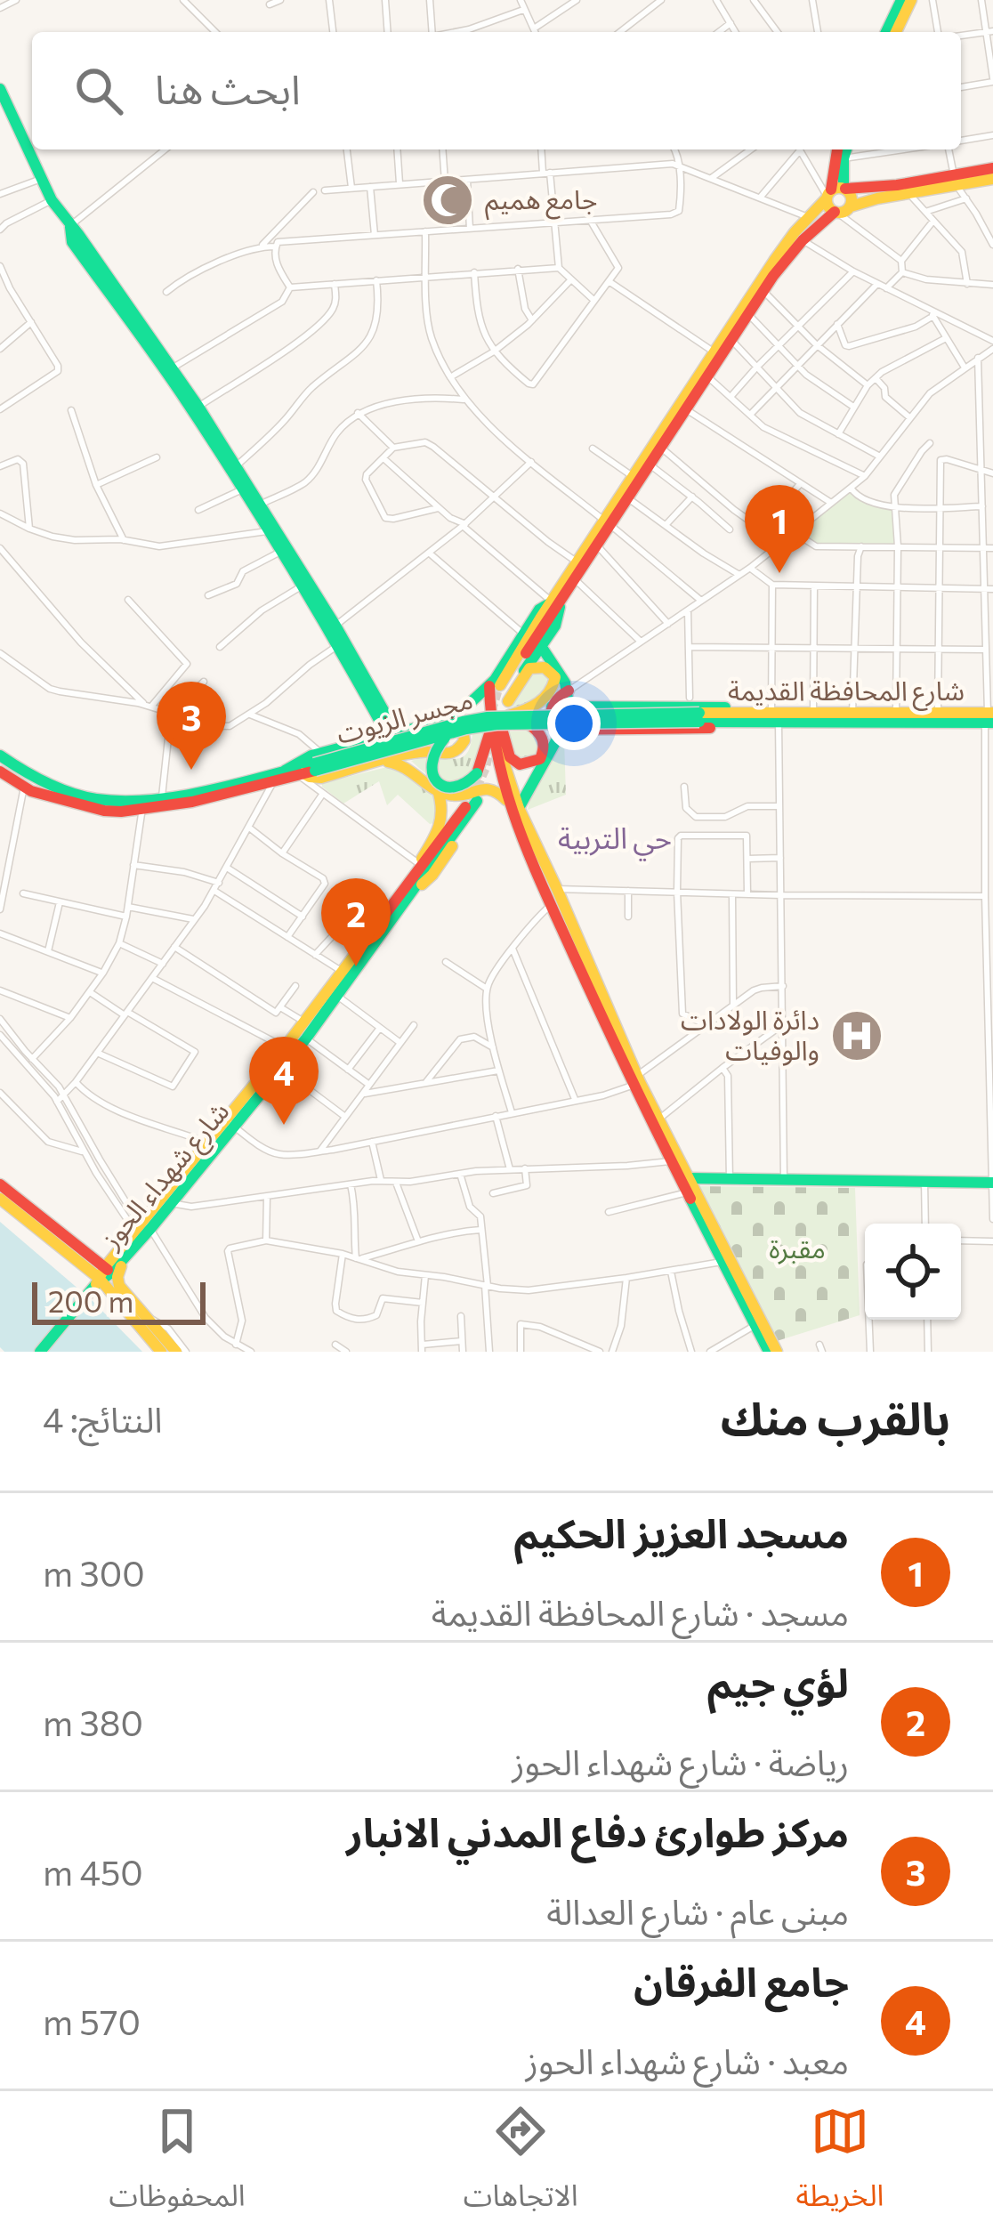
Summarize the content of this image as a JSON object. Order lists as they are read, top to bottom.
{
  "streets": {
    "main road": ["شارع المحافظة القديمة", "مجسر الزيوت", "شارع شهداء الحوز"]
  },
  "crossings": [
    ["شارع المحافظة القديمة", "مجسر الزيوت"]
  ],
  "districts": ["حي التربية"],
  "parks": ["مقبرة"],
  "places": {
    "mosque": ["جامع هميم"],
    "hospital": ["دائرة الولادات والوفيات"]
  },
  "scale_bar": "200 m",
  "page": {
    "search": "ابحث هنا",
    "pins": [
      "1",
      "3",
      "2",
      "4"
    ],
    "scale": "200 m",
    "heading": ["بالقرب منك", "النتائج: 4"],
    "list": [
      {
        "mark": "1",
        "name": "مسجد العزيز الحكيم",
        "note": "مسجد · شارع المحافظة القديمة",
        "value": "300 m"
      },
      {
        "mark": "2",
        "name": "لؤي جيم",
        "note": "رياضة · شارع شهداء الحوز",
        "value": "380 m"
      },
      {
        "mark": "3",
        "name": "مركز طوارئ دفاع المدني الانبار",
        "note": "مبنى عام · شارع العدالة",
        "value": "450 m"
      },
      {
        "mark": "4",
        "name": "جامع الفرقان",
        "note": "معبد · شارع شهداء الحوز",
        "value": "570 m"
      }
    ],
    "nav": ["الخريطة", "الاتجاهات", "المحفوظات"]
  }
}
